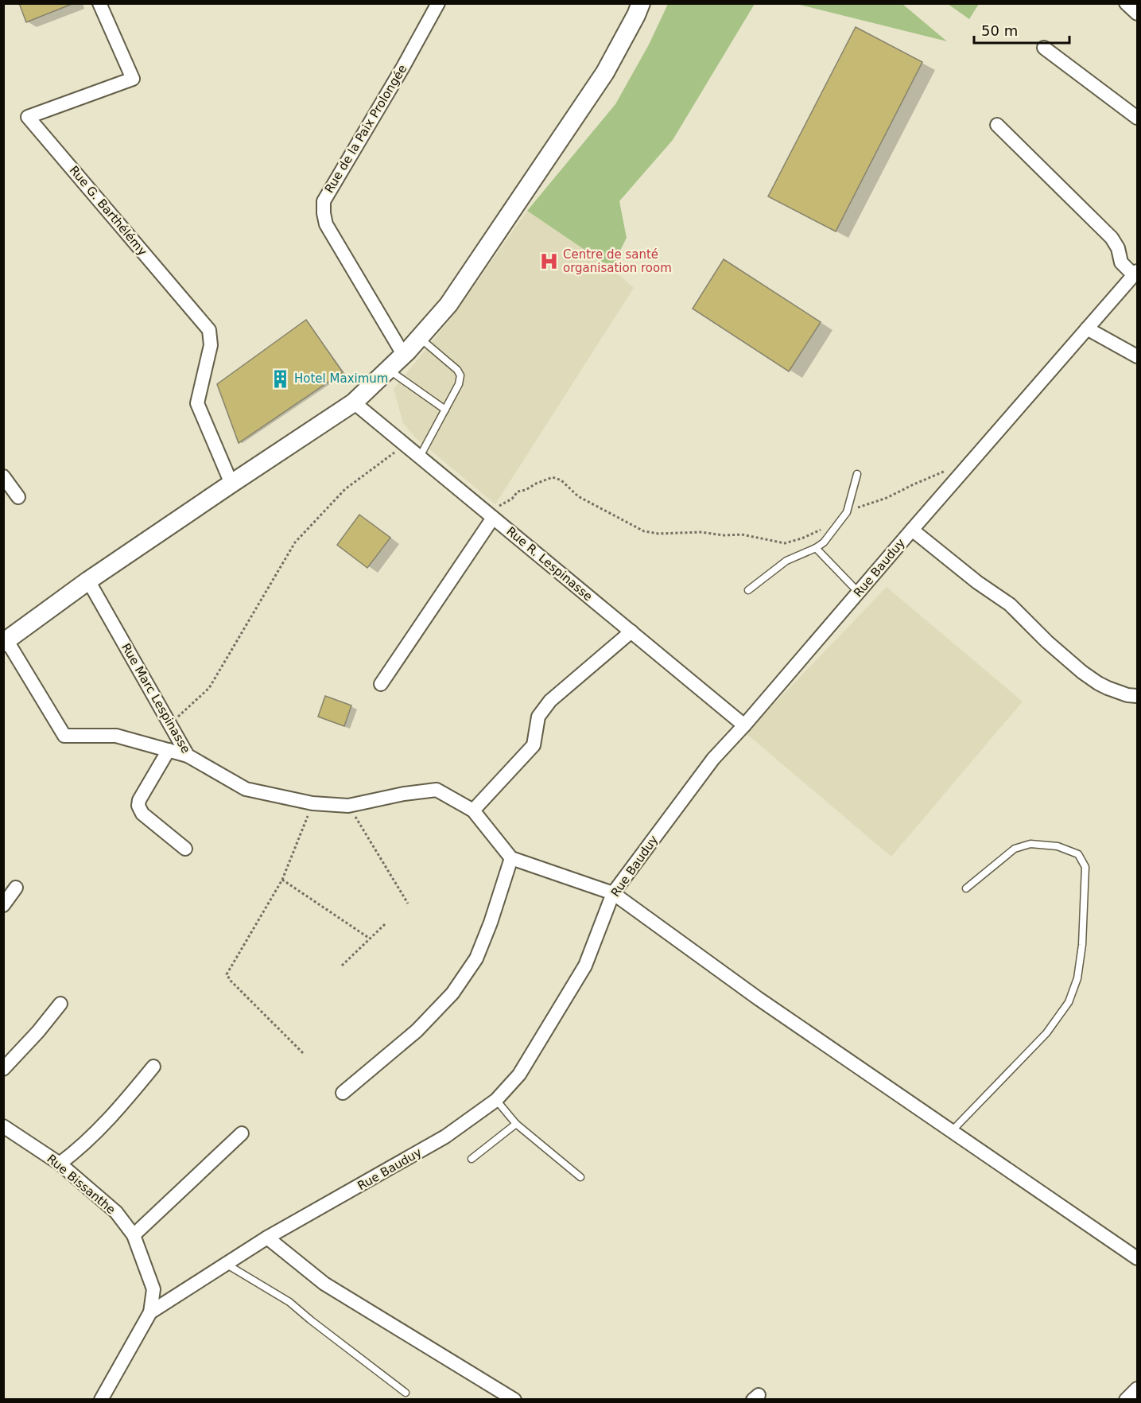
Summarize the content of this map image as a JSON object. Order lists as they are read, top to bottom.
{
  "streets": {
    "street": [
      "Rue de la Paix Prolongée",
      "Rue G. Barthélémy",
      "Rue R. Lespinasse",
      "Rue Bauduy",
      "Rue Marc Lespinasse",
      "Rue Bissanthe"
    ]
  },
  "crossings": [
    ["Rue R. Lespinasse", "Rue Bauduy"],
    ["Rue Bauduy", "Rue Bissanthe"]
  ],
  "places": {
    "hospital": ["Centre de santé organisation room"],
    "building": ["Hotel Maximum"]
  },
  "scale_bar": "50 m"
}
